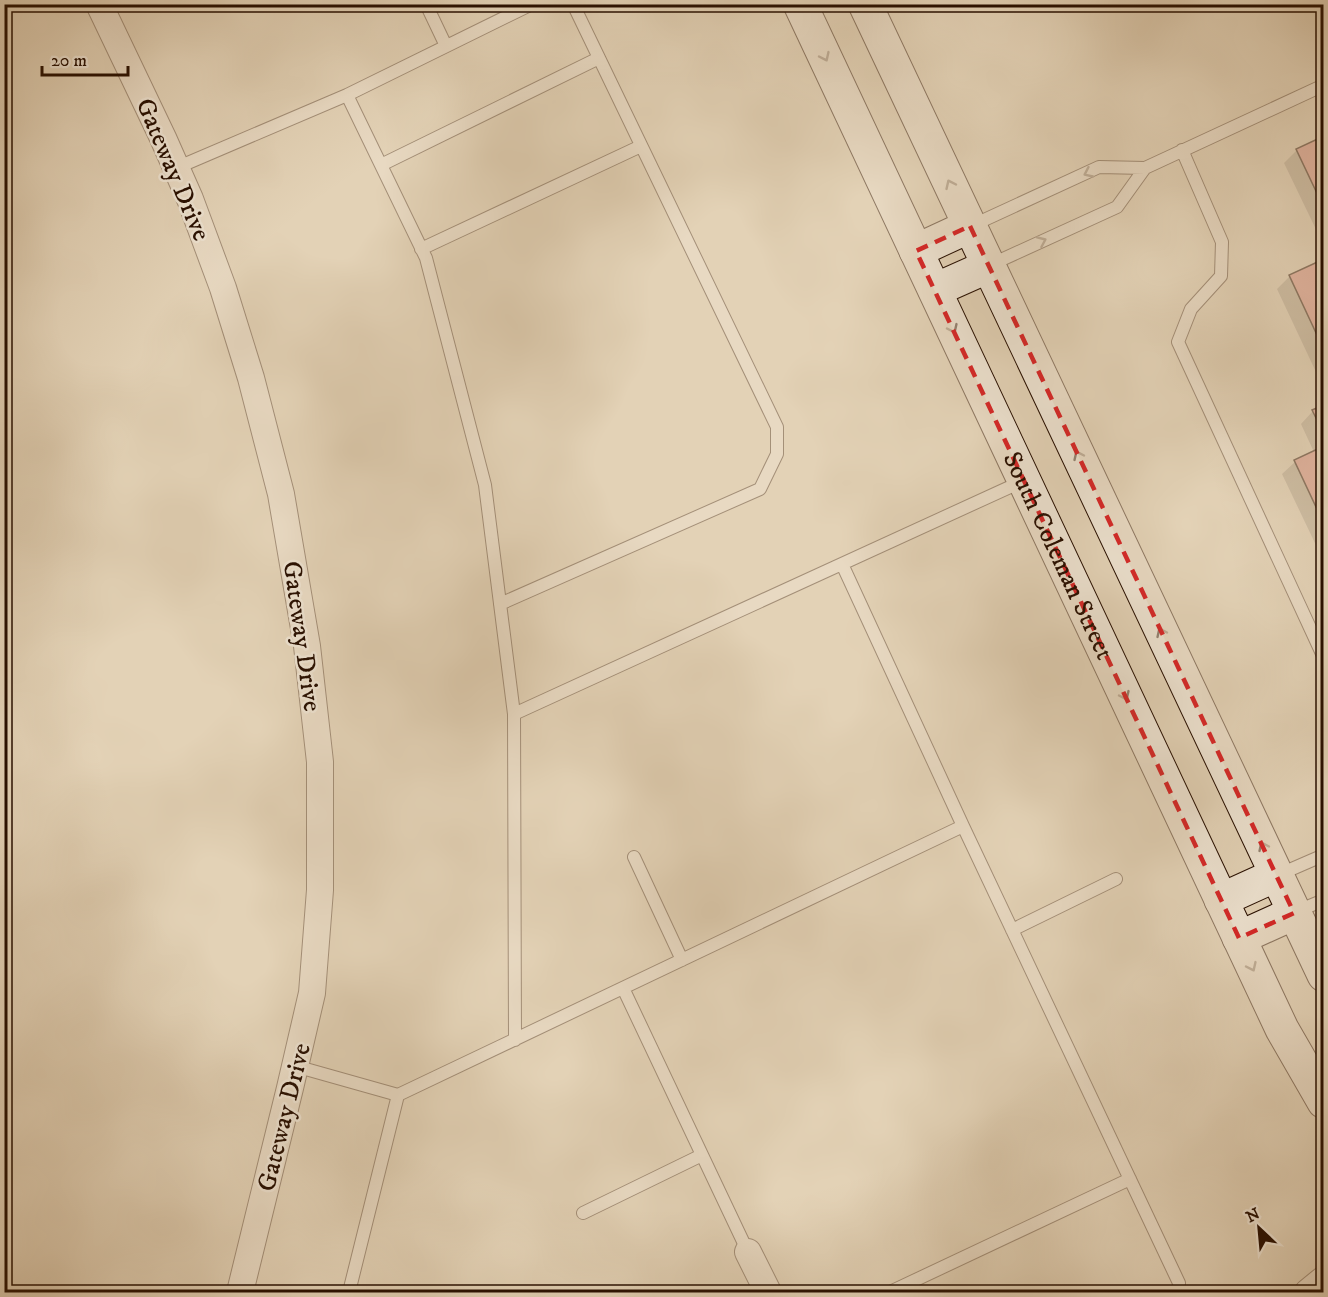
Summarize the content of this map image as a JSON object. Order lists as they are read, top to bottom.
{
  "streets": {
    "street": ["Gateway Drive", "South Coleman Street"]
  },
  "scale_bar": "20 m",
  "north": "top left"
}
